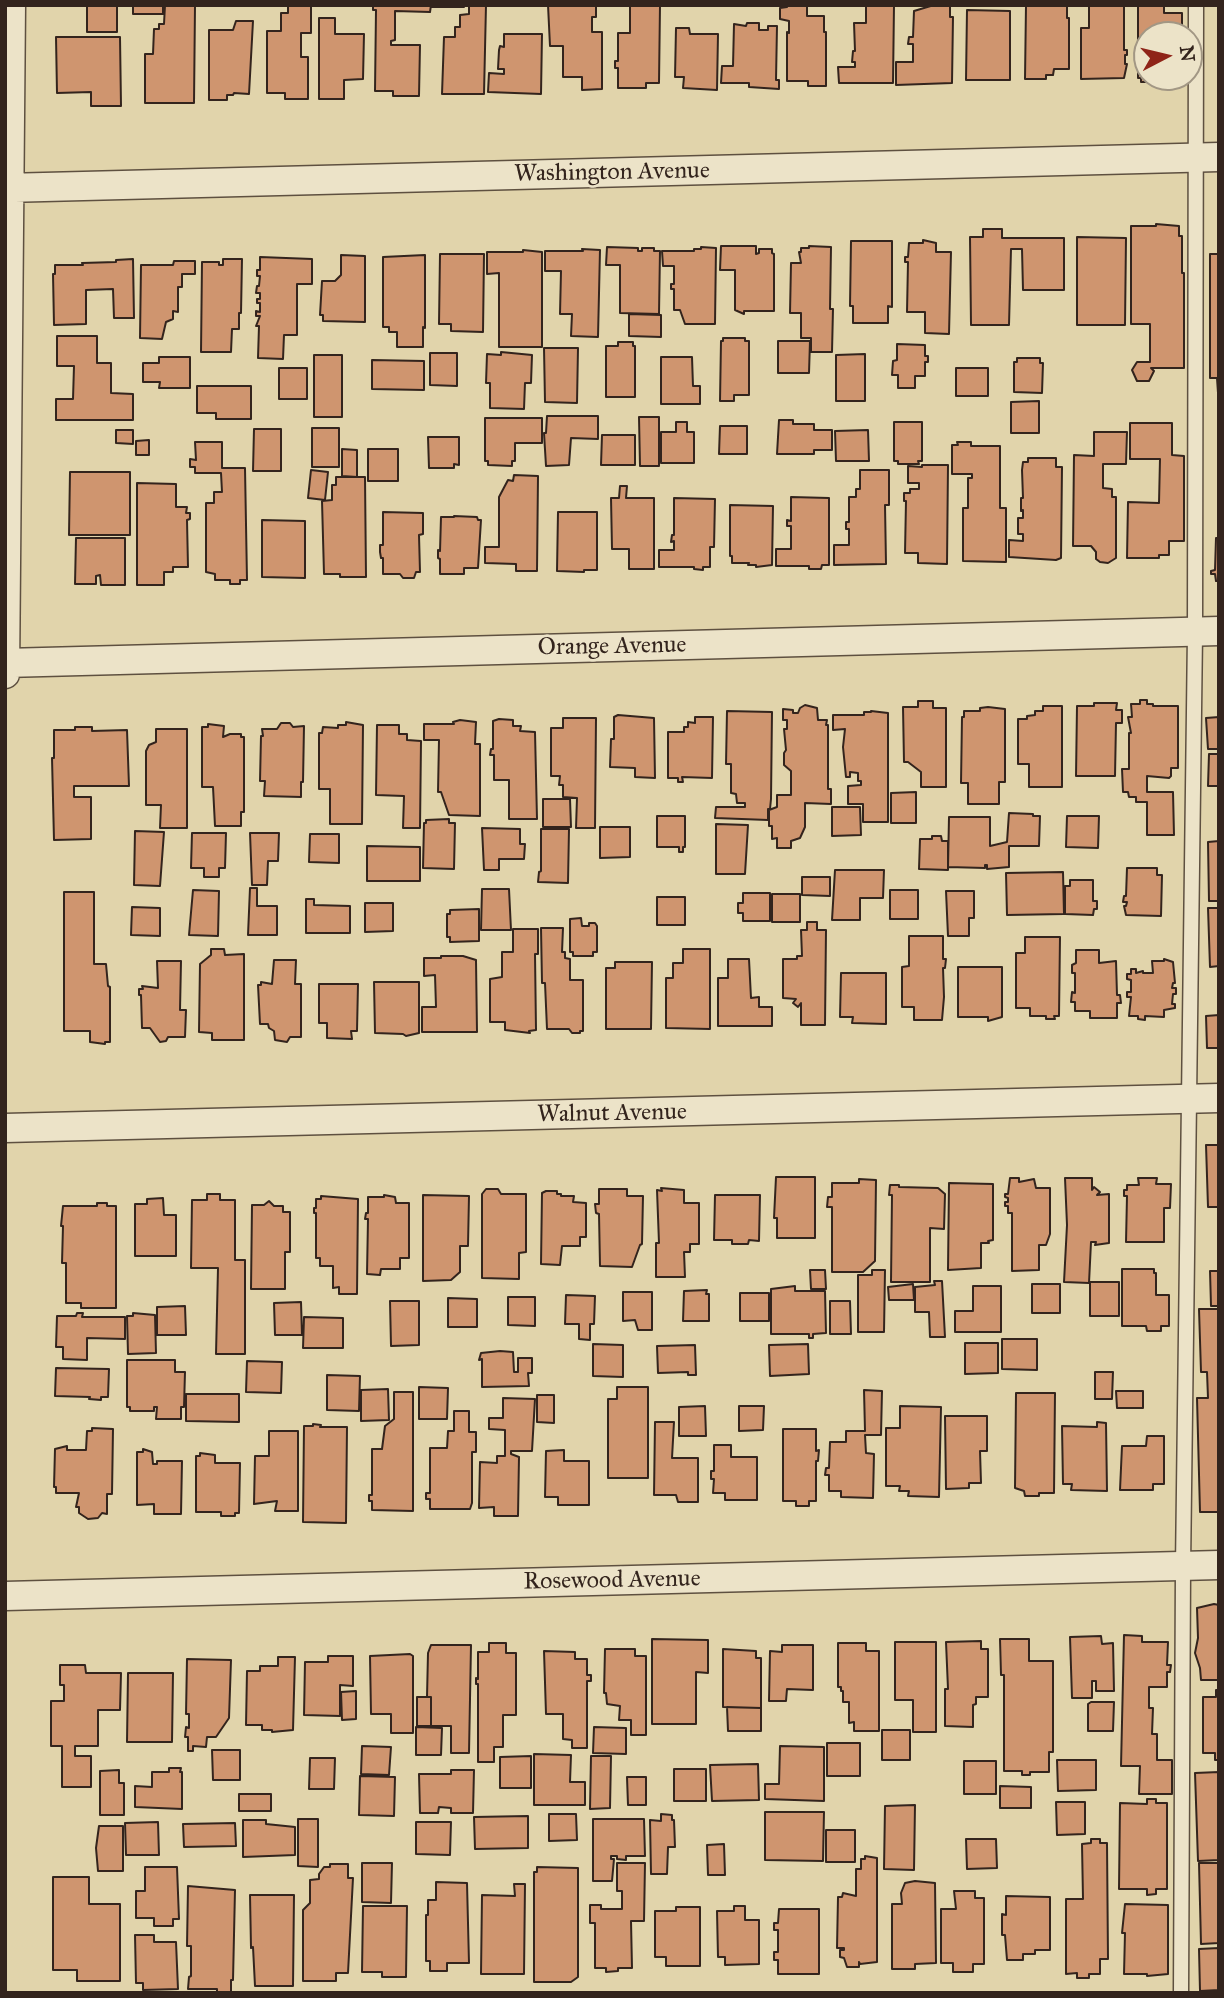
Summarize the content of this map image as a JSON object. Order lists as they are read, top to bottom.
{
  "streets": {
    "street": [
      "Washington Avenue",
      "Orange Avenue",
      "Walnut Avenue",
      "Rosewood Avenue"
    ]
  },
  "north": "right"
}
